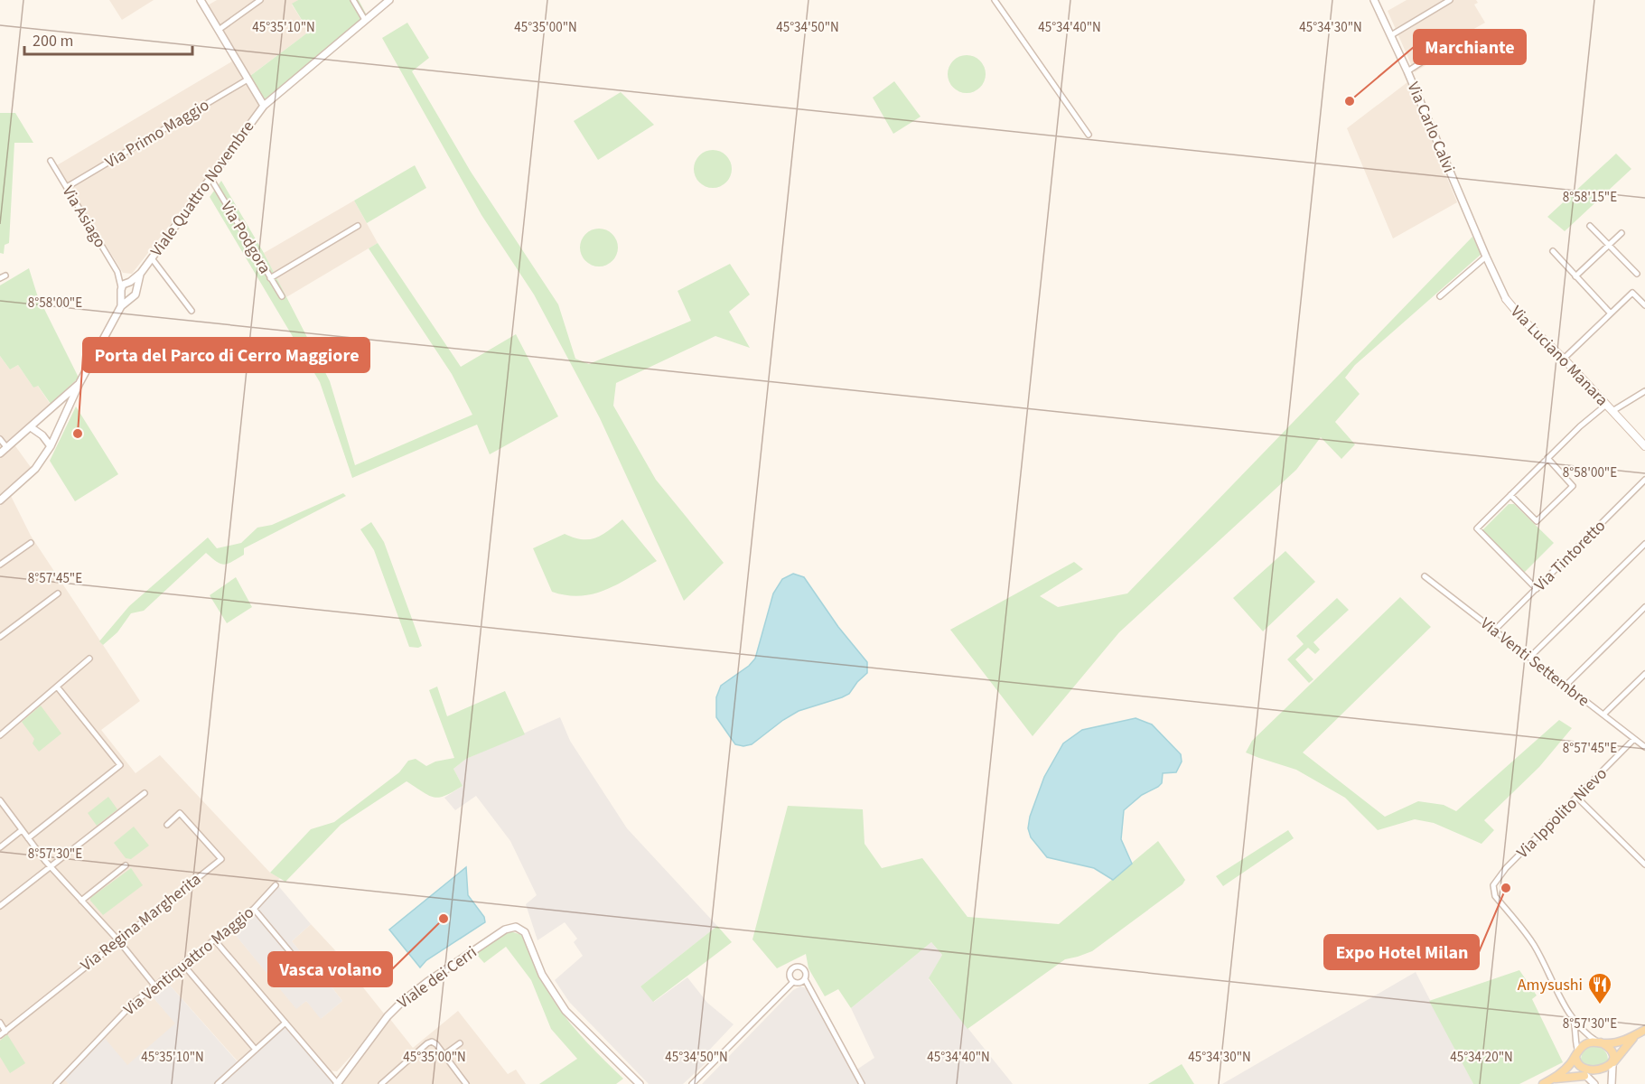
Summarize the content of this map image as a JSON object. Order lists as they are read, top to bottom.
{
  "streets": {
    "main road": ["Via Luciano Manara"],
    "street": [
      "Via Carlo Calvi",
      "Via Primo Maggio",
      "Viale Quattro Novembre",
      "Via Asiago",
      "Via Podgora",
      "Via Tintoretto",
      "Via Venti Settembre",
      "Via Ippolito Nievo",
      "Via Regina Margherita",
      "Via Ventiquattro Maggio",
      "Viale dei Cerri"
    ]
  },
  "crossings": [
    ["Via Carlo Calvi", "Via Luciano Manara"],
    ["Via Primo Maggio", "Via Asiago"],
    ["Viale Quattro Novembre", "Via Asiago"],
    ["Viale Quattro Novembre", "Via Podgora"],
    ["Via Tintoretto", "Via Venti Settembre"],
    ["Via Venti Settembre", "Via Ippolito Nievo"]
  ],
  "places": {
    "other": [
      "Marchiante",
      "Porta del Parco di Cerro Maggiore",
      "Expo Hotel Milan",
      "Vasca volano"
    ],
    "restaurant": ["Amysushi"]
  },
  "scale_bar": "200 m",
  "coordinates": [
    "45°35'10\"N",
    "45°35'00\"N",
    "45°34'50\"N",
    "45°34'40\"N",
    "45°34'30\"N",
    "8°58'15\"E",
    "8°58'00\"E",
    "8°57'45\"E",
    "8°57'30\"E",
    "45°34'20\"N"
  ]
}
